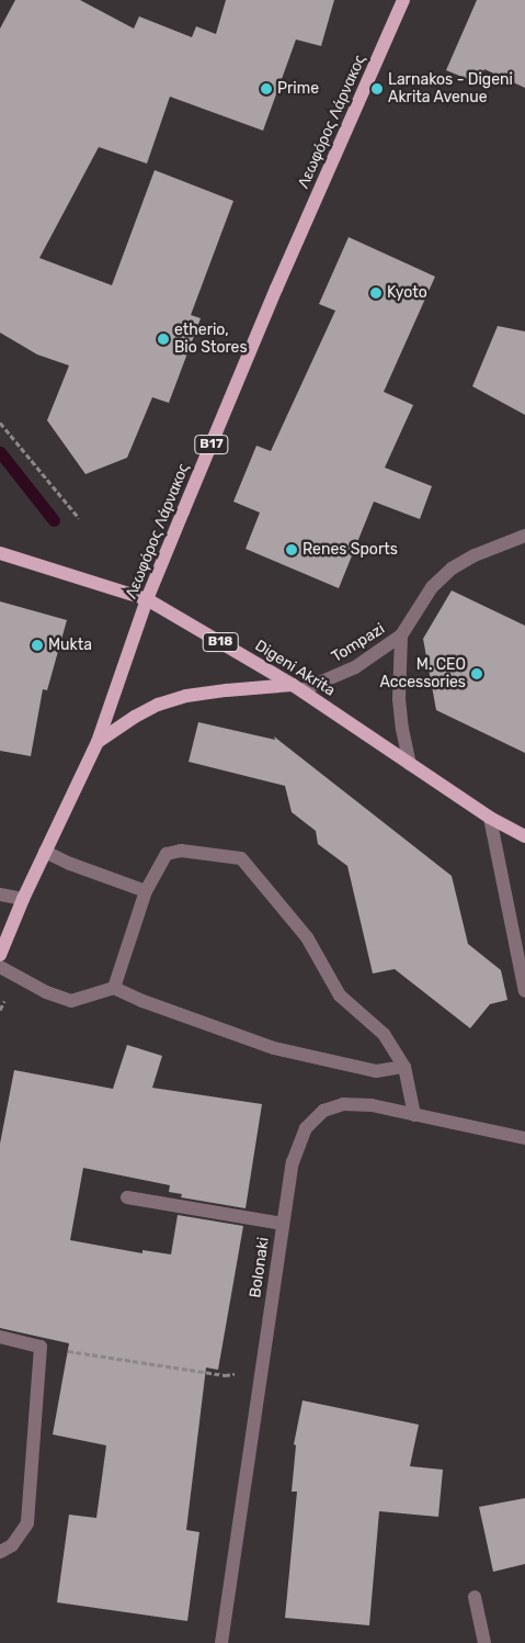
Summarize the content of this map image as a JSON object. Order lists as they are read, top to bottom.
{
  "streets": {
    "main road": [
      "Λεωφόρος Λάρνακος",
      "B17",
      "B18",
      "Digeni Akrita"
    ],
    "street": ["Tompazi", "Bolonaki"]
  },
  "crossings": [
    ["Λεωφόρος Λάρνακος", "Digeni Akrita"],
    ["Tompazi", "Digeni Akrita"]
  ],
  "places": [
    "Prime",
    "Larnakos - Digeni Akrita Avenue",
    "Kyoto",
    "etherio, Bio Stores",
    "Renes Sports",
    "Mukta",
    "M. CEO Accessories"
  ]
}
